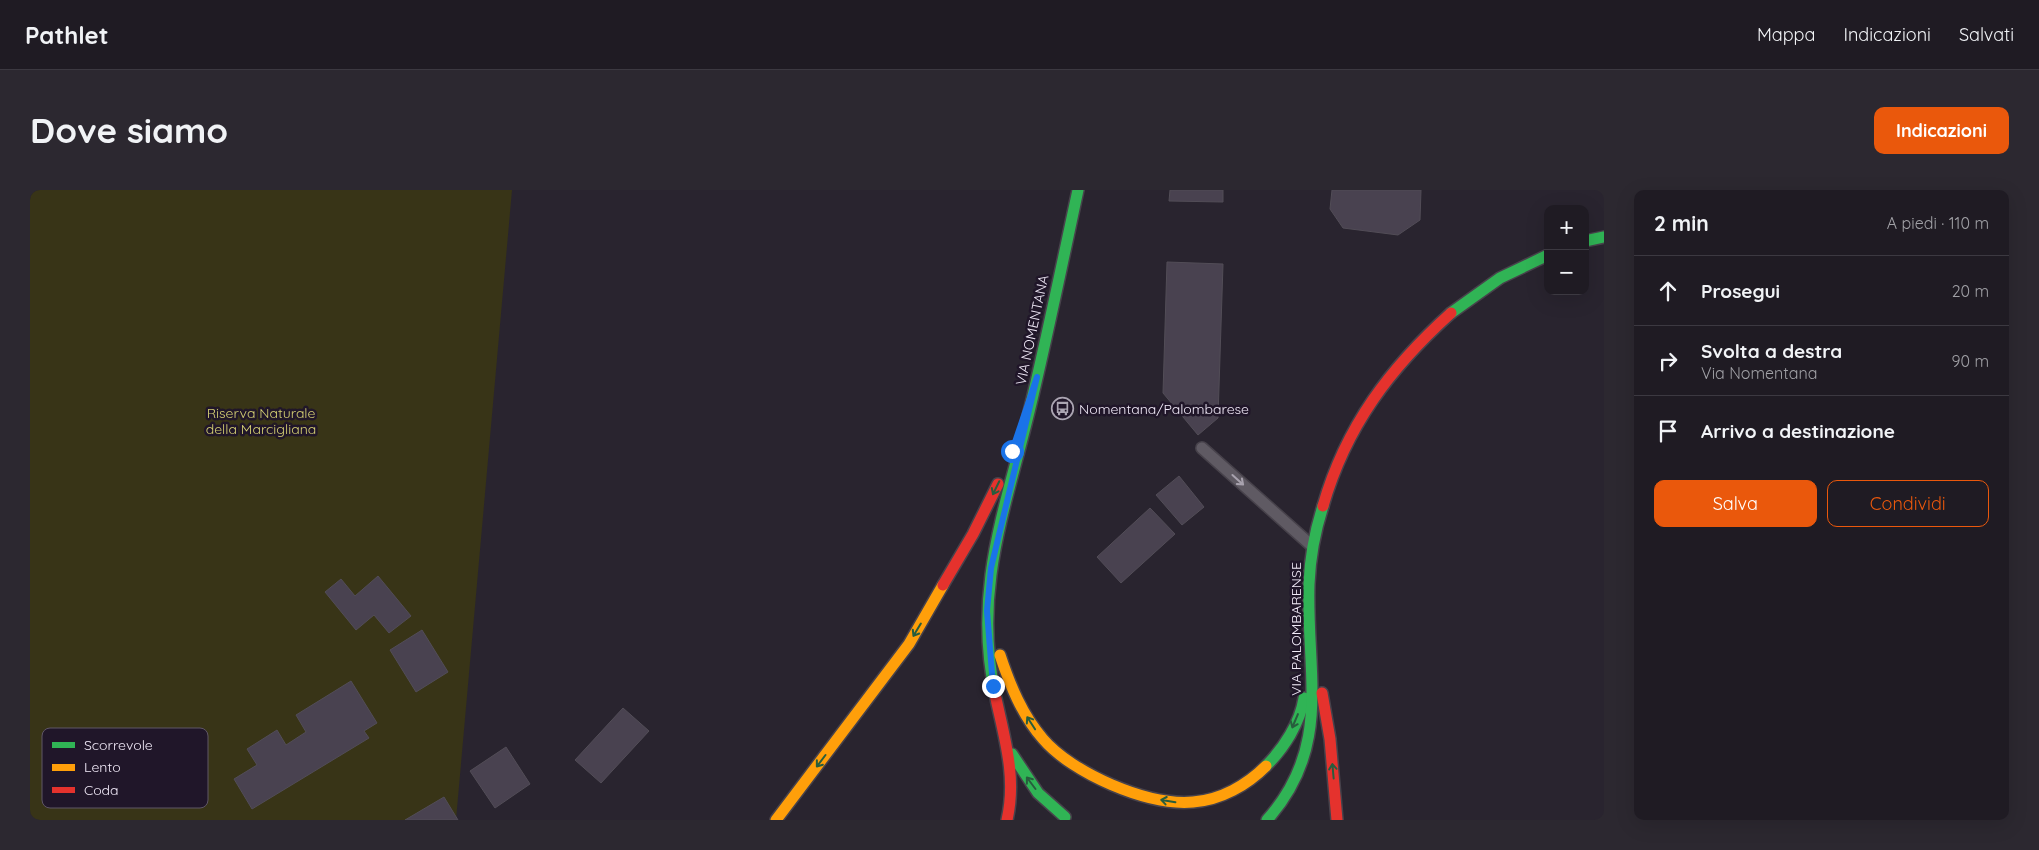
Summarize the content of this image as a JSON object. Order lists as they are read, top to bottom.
{
  "streets": {
    "street": ["VIA NOMENTANA", "VIA PALOMBARENSE"]
  },
  "parks": ["Riserva Naturale della Marcigliana"],
  "places": {
    "bus stop": ["Nomentana/Palombarese"]
  },
  "legend": ["Scorrevole", "Lento", "Coda"],
  "page": {
    "header": "Pathlet",
    "nav": ["Mappa", "Indicazioni", "Salvati"],
    "buttons": [
      "Indicazioni",
      ["Salva", "Condividi"]
    ],
    "title": "Dove siamo",
    "heading": ["2 min", "A piedi · 110 m"],
    "map_buttons": ["+", "−"],
    "list": [
      ["Prosegui", "20 m"],
      ["Svolta a destra", "Via Nomentana", "90 m"],
      "Arrivo a destinazione"
    ]
  }
}
